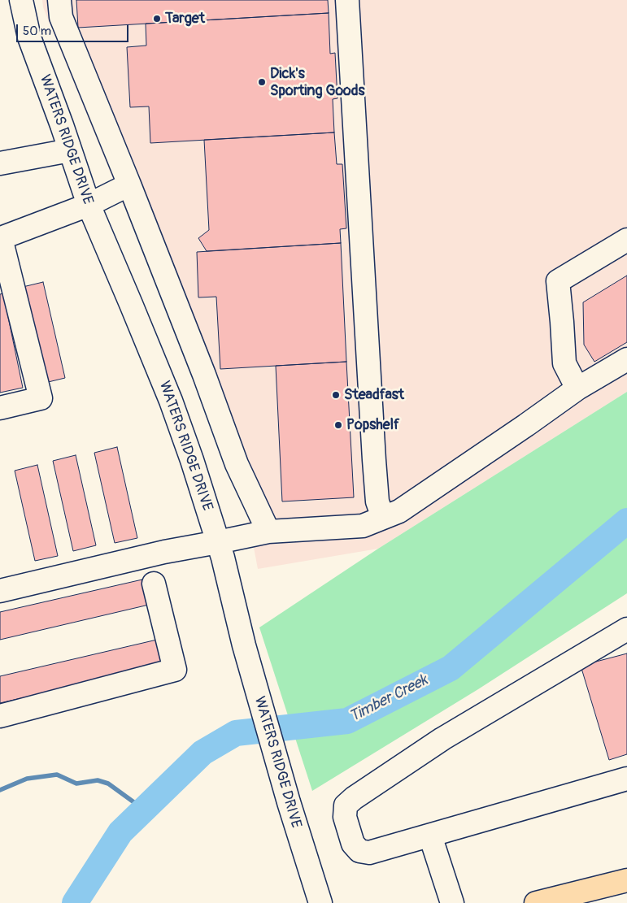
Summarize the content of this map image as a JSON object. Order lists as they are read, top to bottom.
{
  "streets": {
    "street": ["WATERS RIDGE DRIVE"]
  },
  "water": ["Timber Creek"],
  "places": [
    "Target",
    "Dick's Sporting Goods",
    "Steadfast",
    "Popshelf"
  ],
  "scale_bar": "50 m"
}
